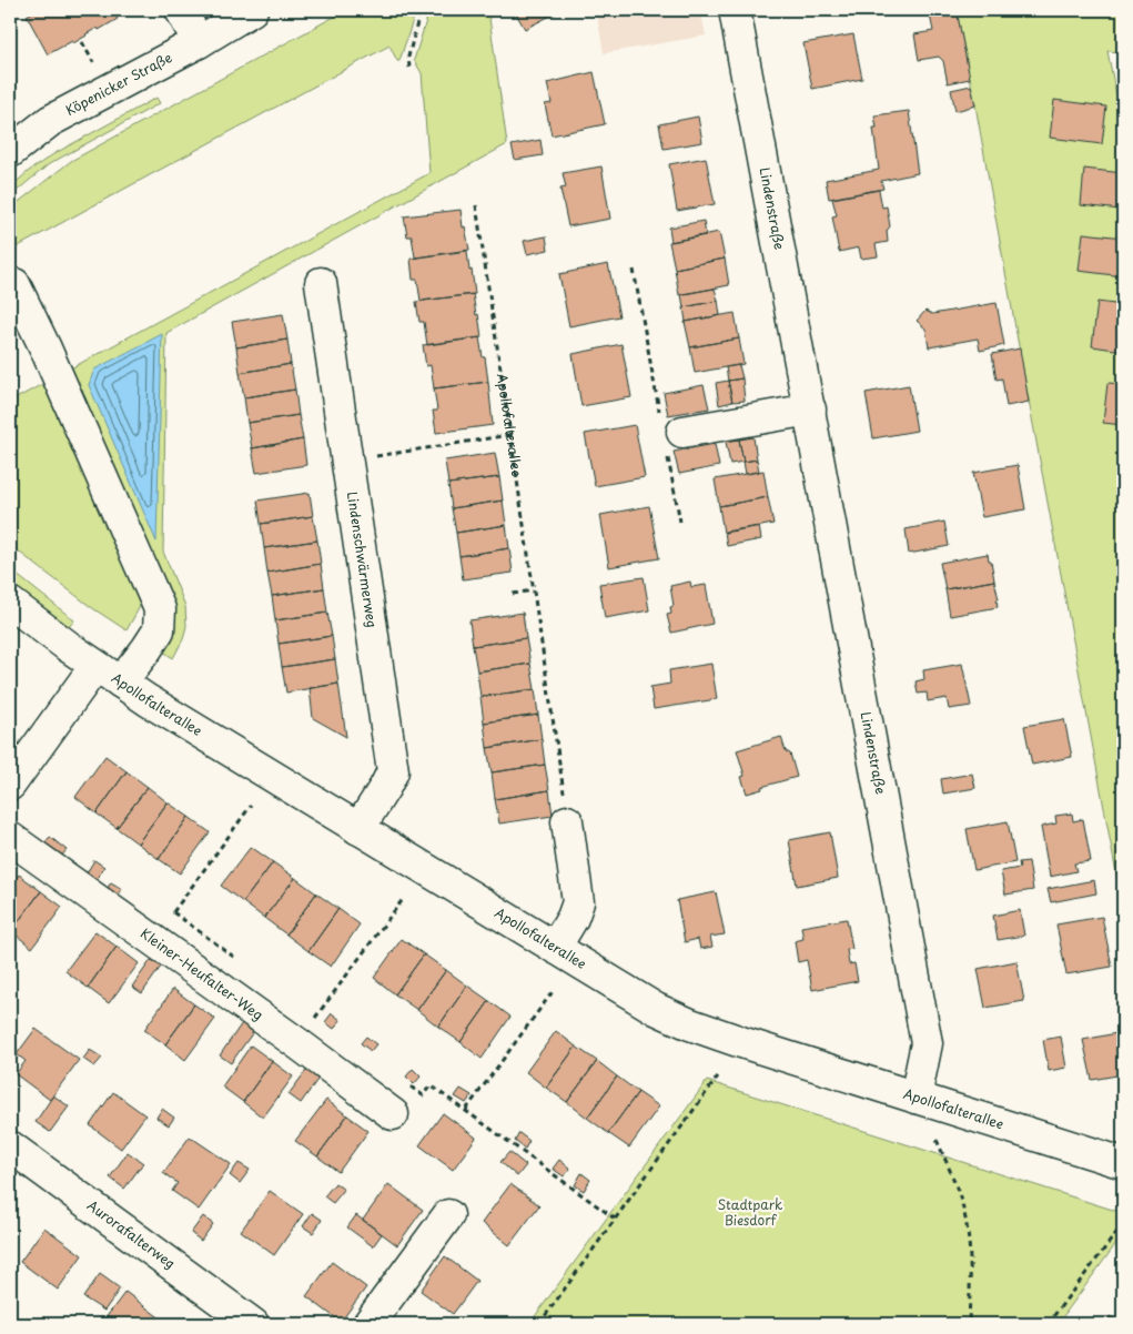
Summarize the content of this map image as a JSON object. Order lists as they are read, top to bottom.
{
  "streets": {
    "street": [
      "Köpenicker Straße",
      "Lindenstraße",
      "Apollofalterallee",
      "Lindenschwärmerweg",
      "Kleiner-Heufalter-Weg",
      "Aurorafalterweg"
    ]
  },
  "crossings": [
    ["Lindenstraße", "Apollofalterallee"],
    ["Apollofalterallee", "Lindenschwärmerweg"]
  ],
  "parks": ["Stadtpark Biesdorf"]
}
